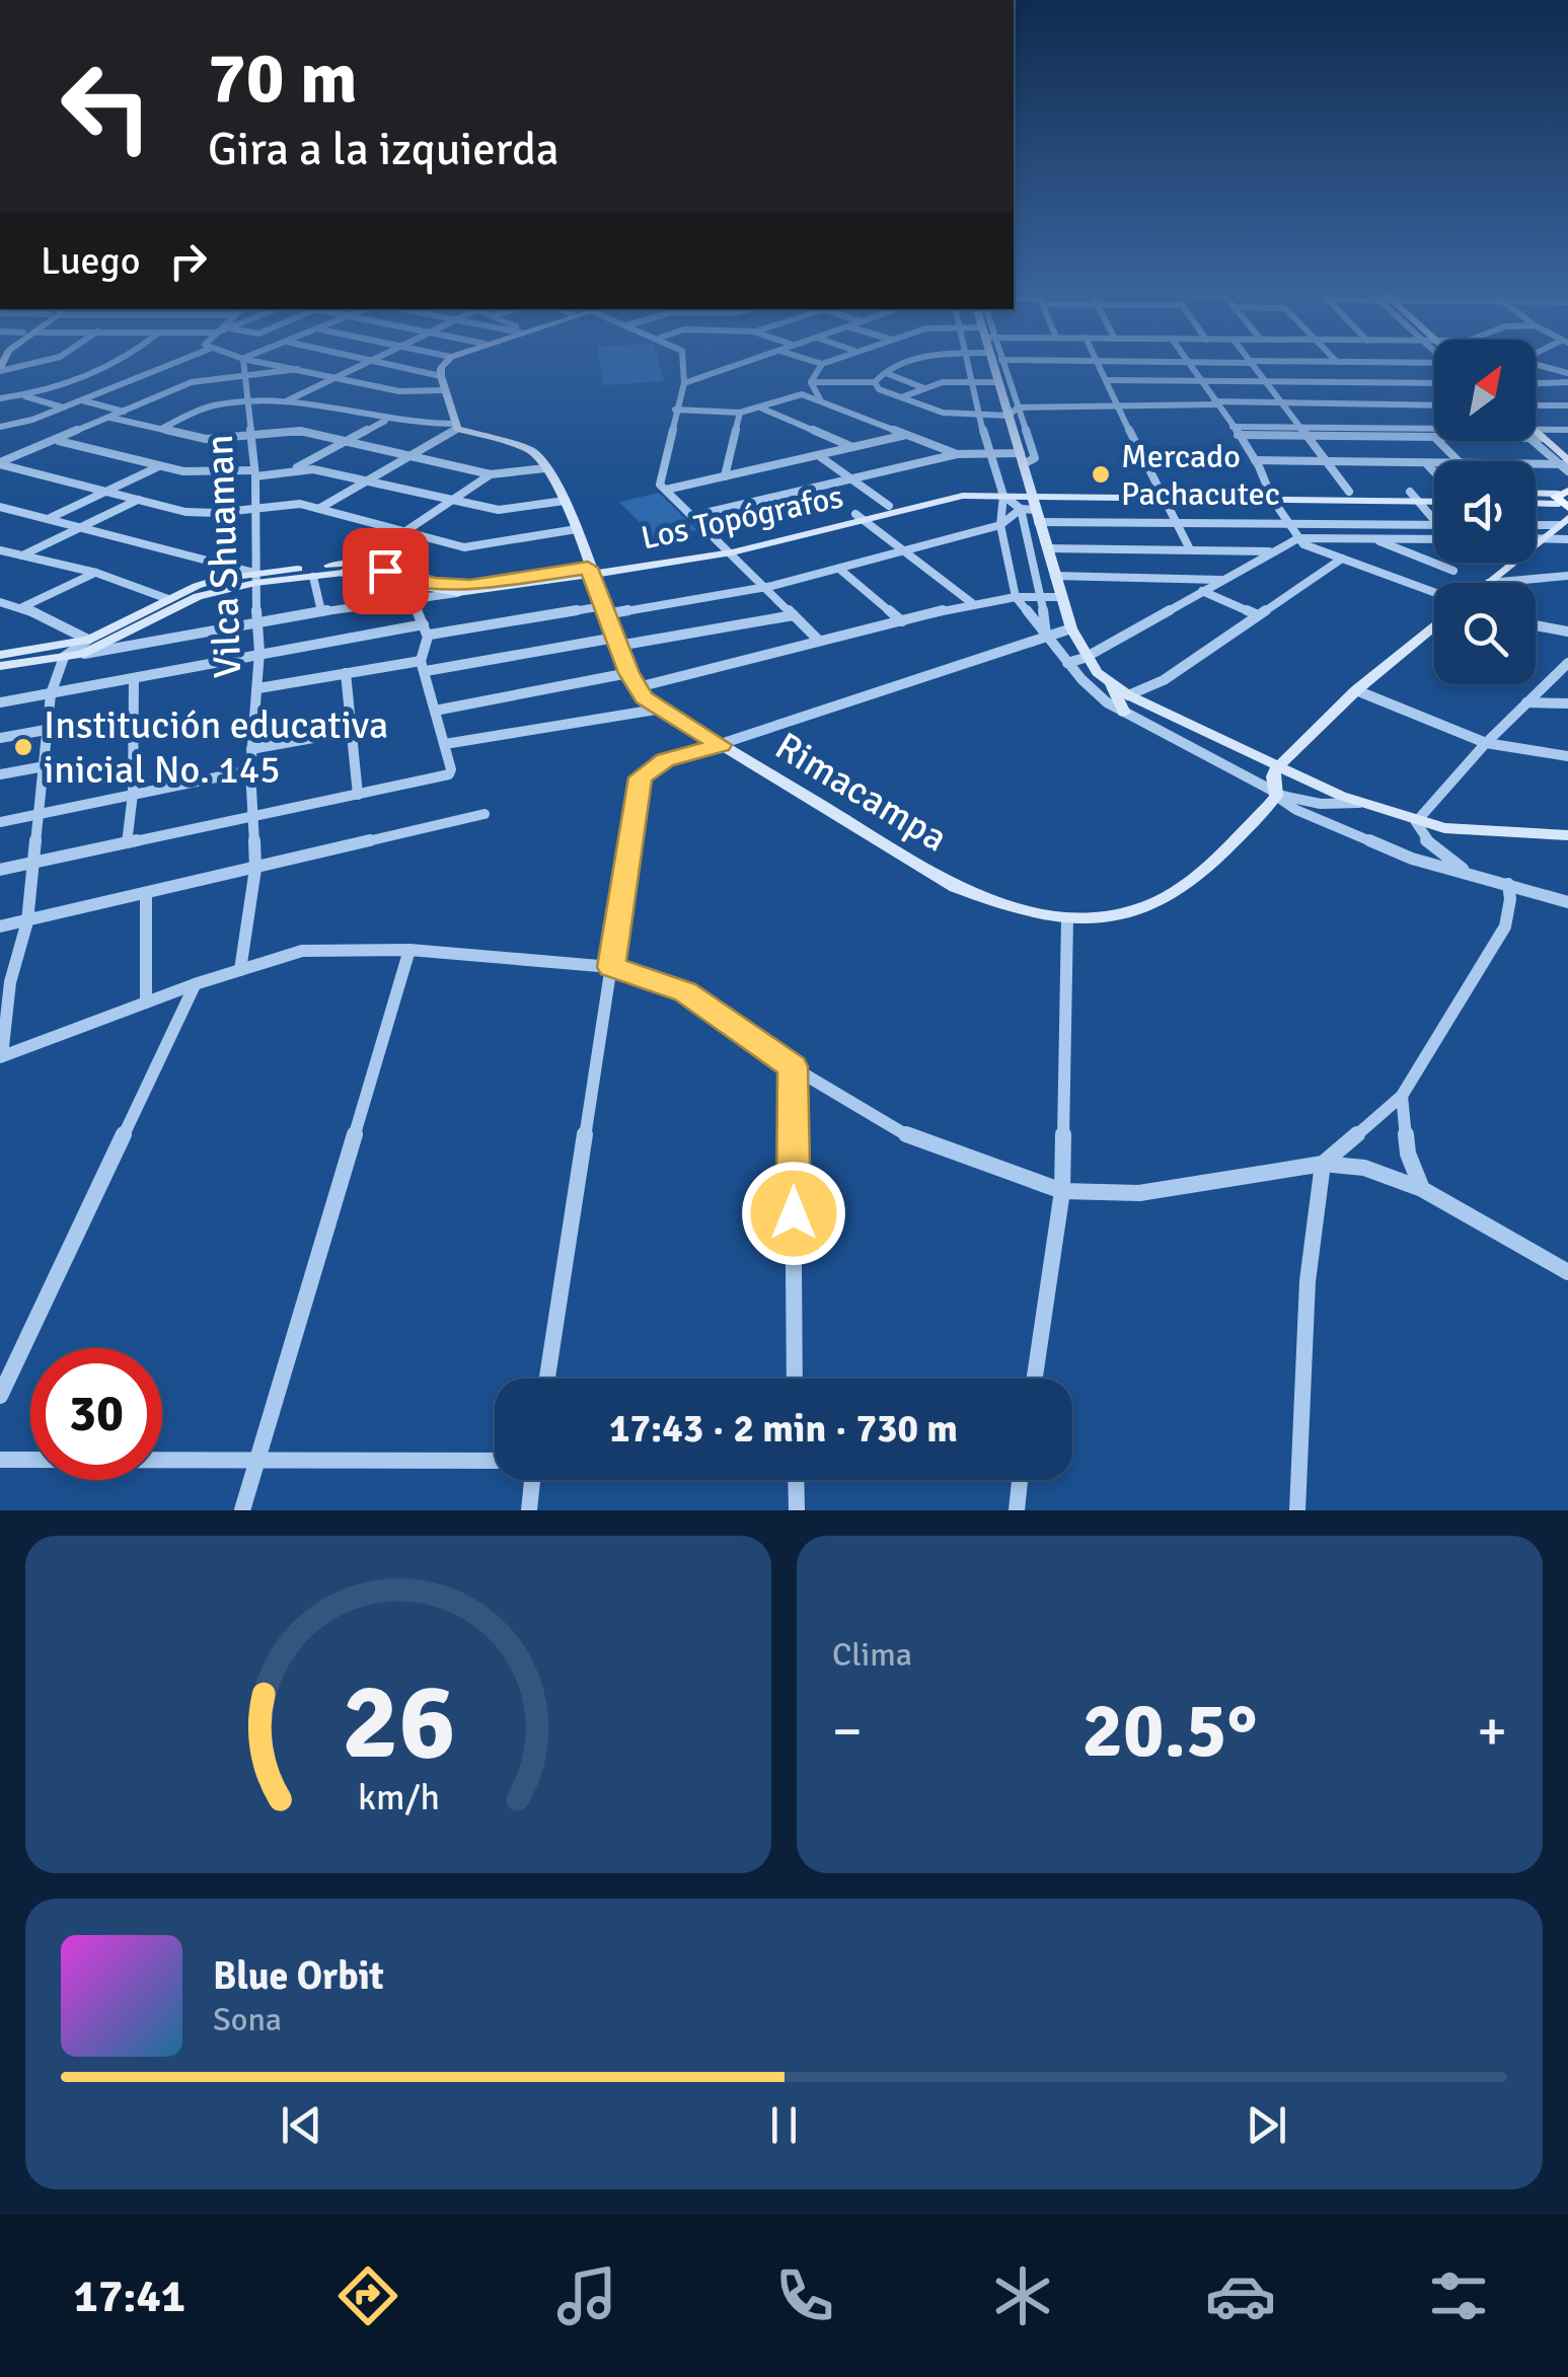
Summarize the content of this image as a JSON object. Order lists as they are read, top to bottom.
{
  "streets": {
    "main road": ["Los Topógrafos", "Rimacampa"],
    "street": ["Vilca Shuaman"]
  },
  "crossings": [
    ["Los Topógrafos", "Vilca Shuaman"],
    ["Los Topógrafos", "Rimacampa"]
  ],
  "places": ["Mercado Pachacutec", "Institución educativa inicial No. 145"],
  "north": "top right",
  "page": {
    "turn": ["70 m", "Gira a la izquierda"],
    "then": "Luego",
    "limit": "30",
    "trip": "17:43 · 2 min · 730 m",
    "tile": "Clima",
    "heat": ["−", "20.5°", "+"],
    "song": ["Blue Orbit", "Sona"],
    "tabs": "17:41",
    "gauge": ["26", "km/h"]
  }
}
